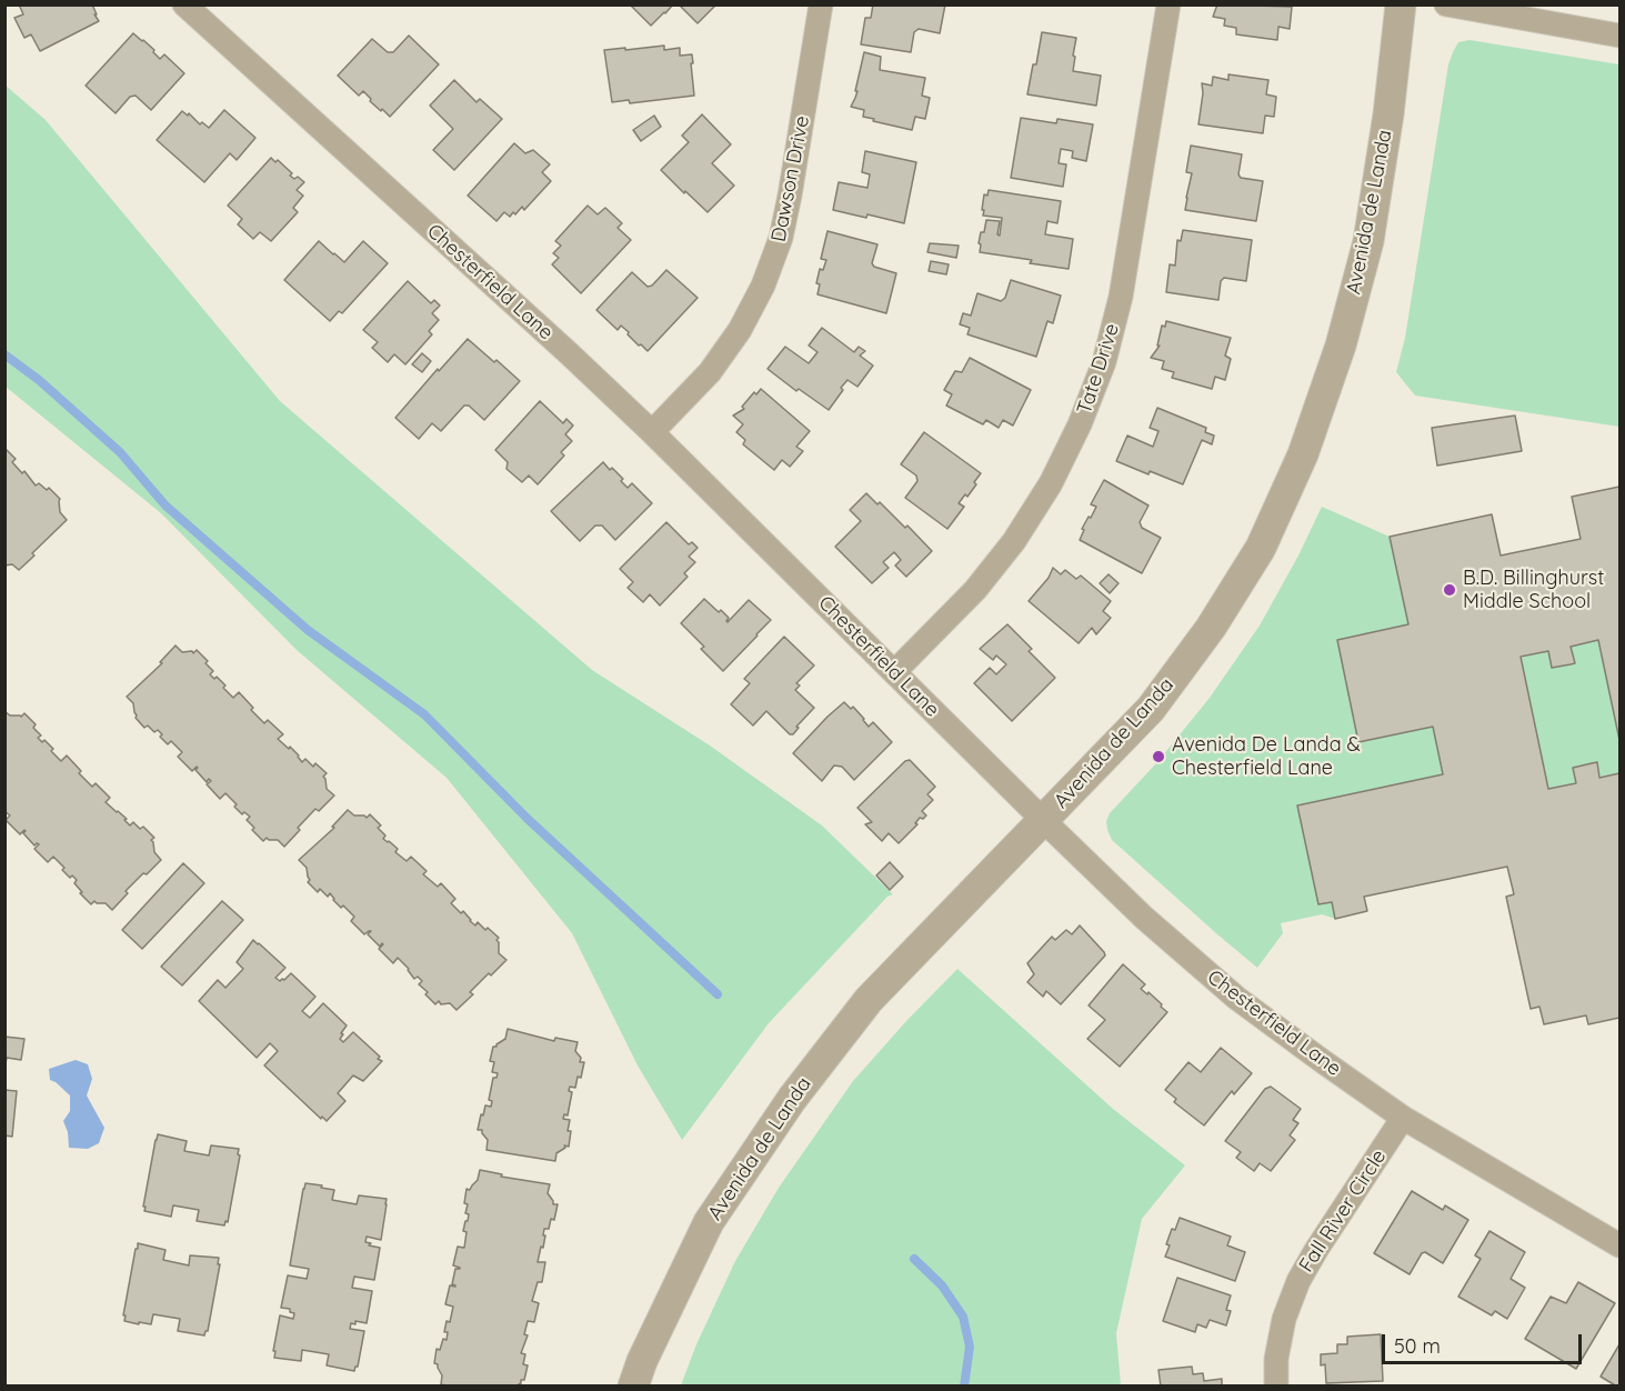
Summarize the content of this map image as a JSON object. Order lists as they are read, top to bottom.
{
  "streets": {
    "street": [
      "Dawson Drive",
      "Avenida de Landa",
      "Chesterfield Lane",
      "Tate Drive",
      "Fall River Circle"
    ]
  },
  "crossings": [
    ["Dawson Drive", "Chesterfield Lane"],
    ["Avenida de Landa", "Chesterfield Lane"],
    ["Chesterfield Lane", "Tate Drive"],
    ["Chesterfield Lane", "Fall River Circle"]
  ],
  "places": ["B.D. Billinghurst Middle School", "Avenida De Landa & Chesterfield Lane"],
  "scale_bar": "50 m"
}
